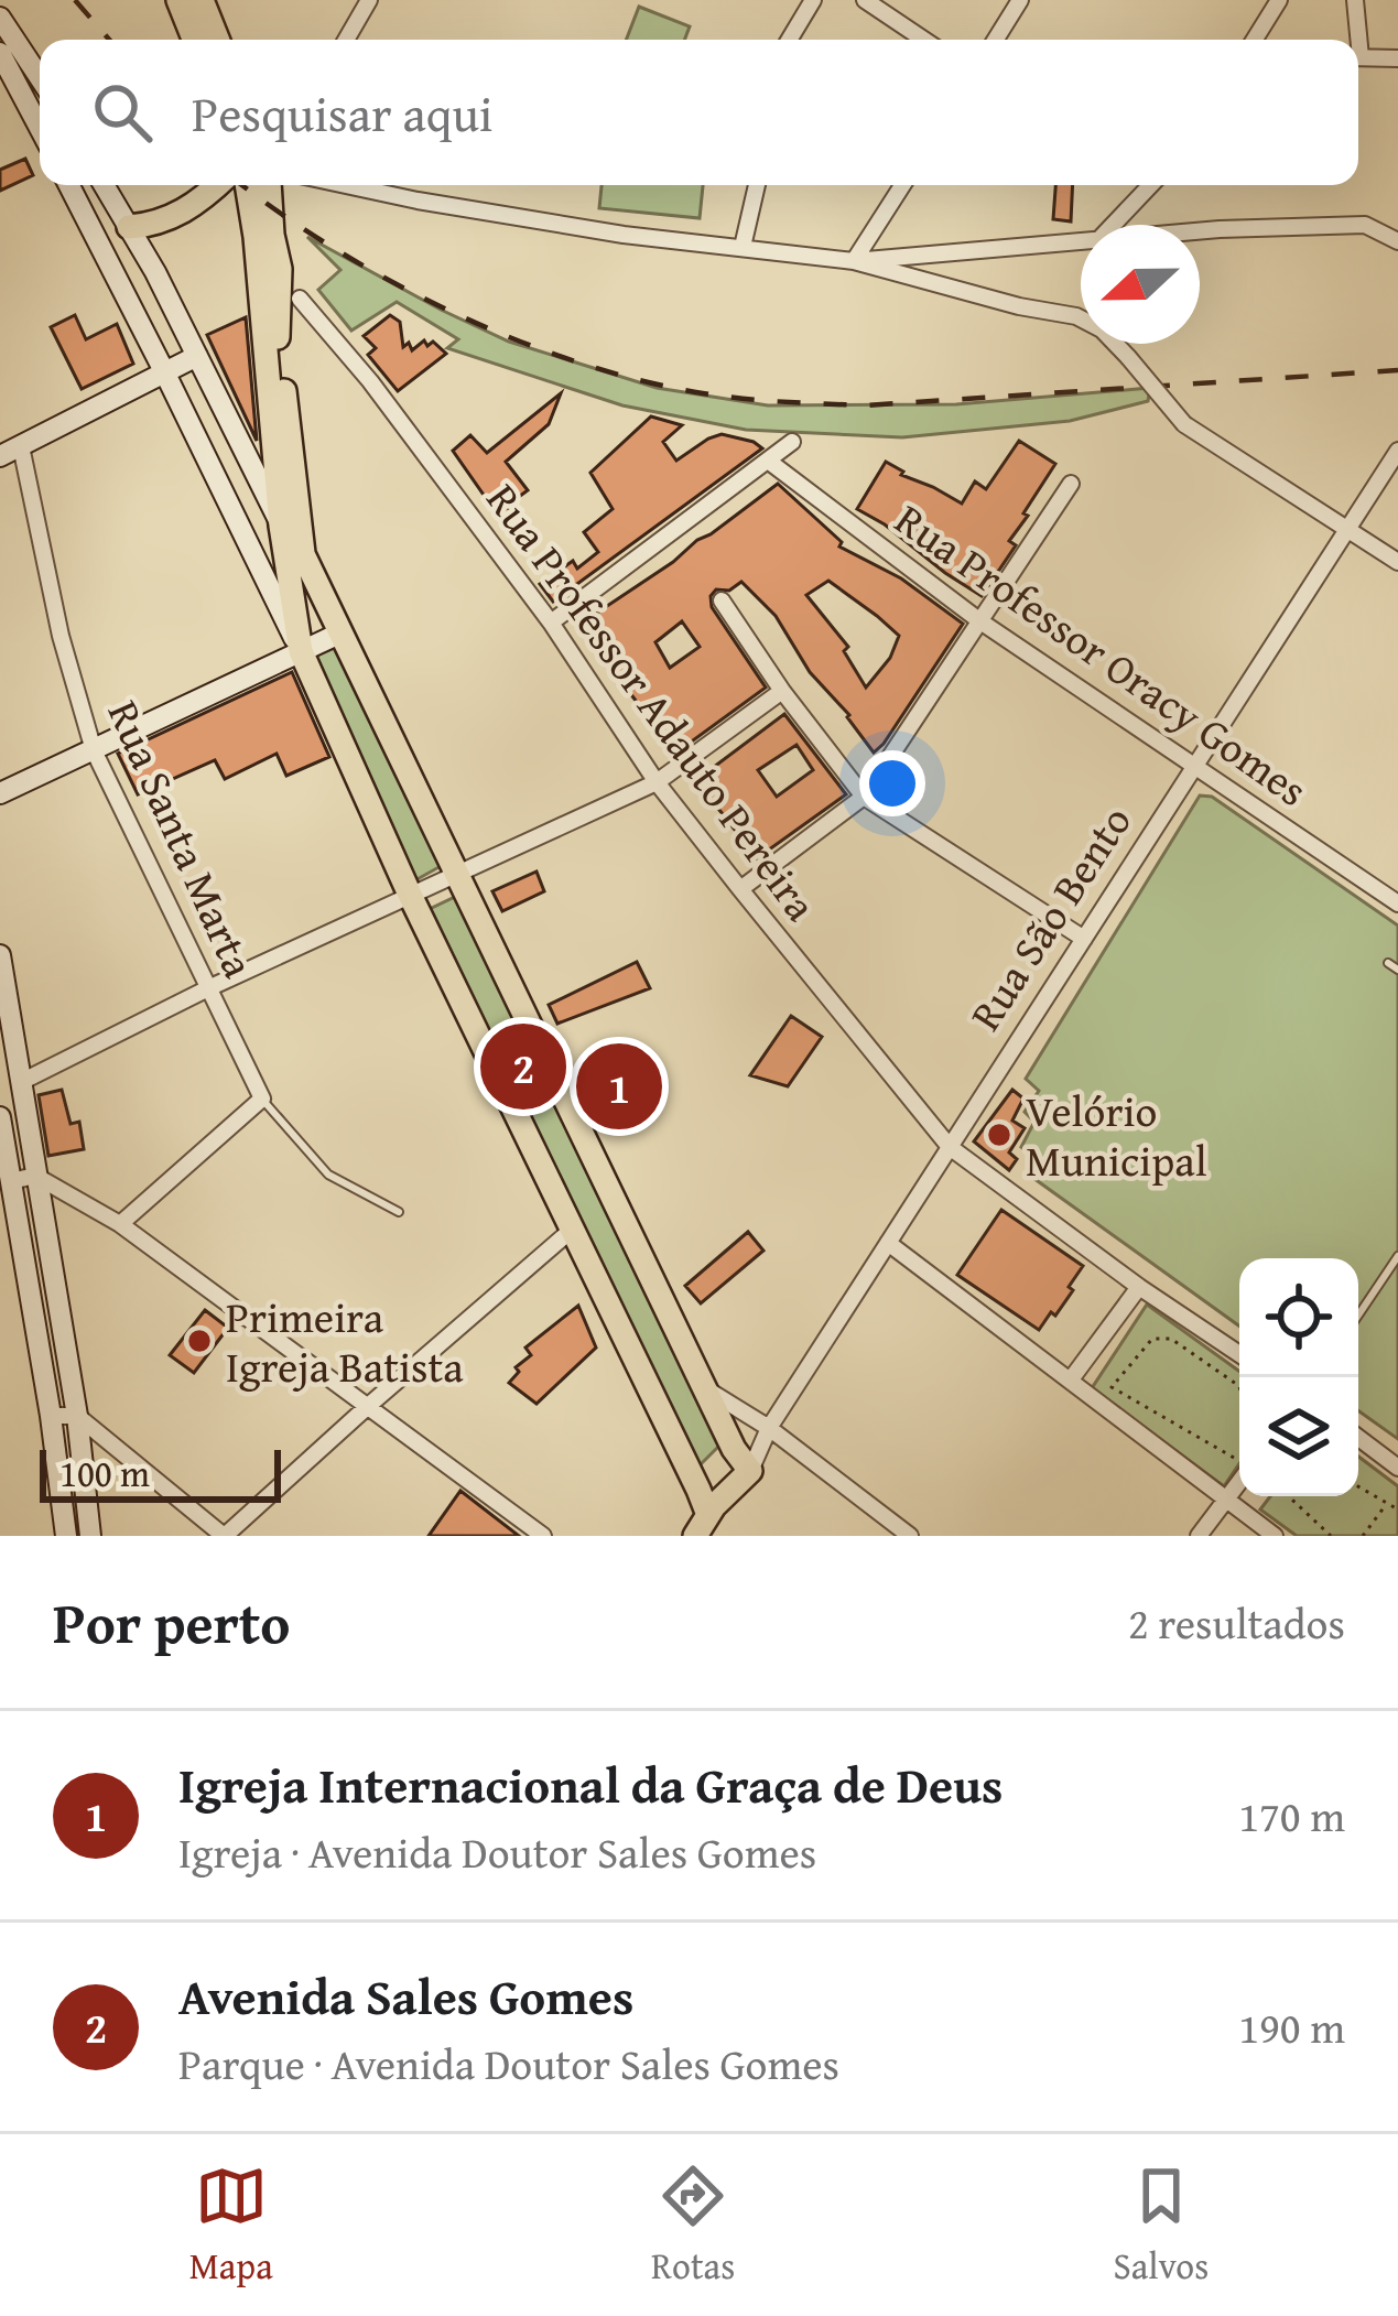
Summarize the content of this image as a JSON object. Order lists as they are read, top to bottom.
{
  "streets": {
    "main road": ["Rua São Bento"],
    "street": ["Rua Professor Oracy Gomes", "Rua Professor Adauto Pereira", "Rua Santa Marta"]
  },
  "crossings": [
    ["Rua Professor Oracy Gomes", "Rua São Bento"],
    ["Rua Professor Adauto Pereira", "Rua São Bento"]
  ],
  "places": ["Velório Municipal", "Primeira Igreja Batista"],
  "scale_bar": "100 m",
  "north": "left",
  "page": {
    "search": "Pesquisar aqui",
    "pins": ["2", "1"],
    "scale": "100 m",
    "heading": ["Por perto", "2 resultados"],
    "list": [
      {
        "mark": "1",
        "name": "Igreja Internacional da Graça de Deus",
        "note": "Igreja · Avenida Doutor Sales Gomes",
        "value": "170 m"
      },
      {
        "mark": "2",
        "name": "Avenida Sales Gomes",
        "note": "Parque · Avenida Doutor Sales Gomes",
        "value": "190 m"
      }
    ],
    "nav": ["Mapa", "Rotas", "Salvos"]
  }
}
